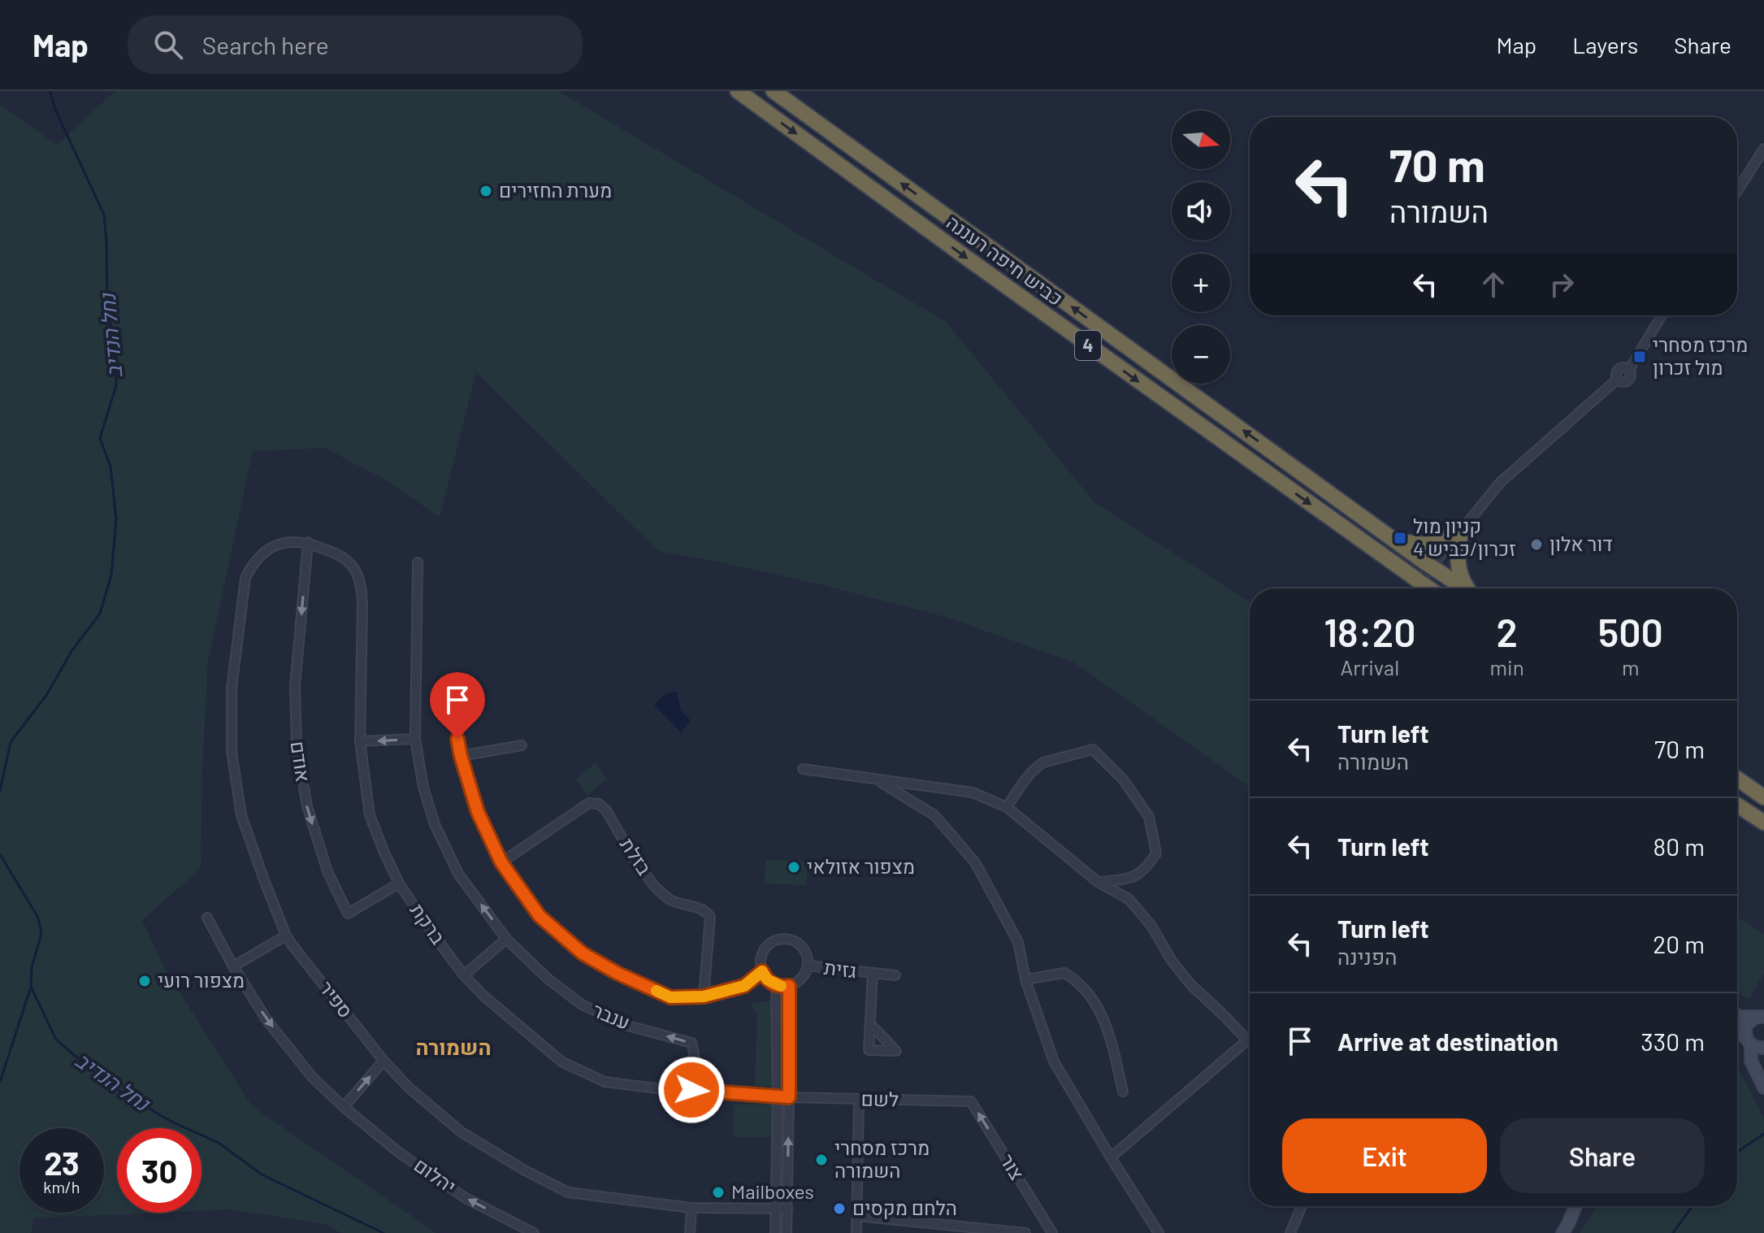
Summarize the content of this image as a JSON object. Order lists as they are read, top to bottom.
{
  "streets": {
    "highway": ["כביש חיפה רעננה", "4"],
    "street": [
      "אודם",
      "בזלת",
      "ברקת",
      "גזית",
      "ספיר",
      "ענבר",
      "לשם",
      "צור",
      "יהלום"
    ]
  },
  "crossings": [
    ["אודם", "ברקת"],
    ["אודם", "ספיר"],
    ["ברקת", "ספיר"],
    ["ברקת", "ענבר"],
    ["ברקת", "לשם"],
    ["לשם", "צור"]
  ],
  "one_way": ["אודם", "צור"],
  "districts": ["השמורה"],
  "water": ["נחל הנדיב"],
  "places": {
    "other": [
      "מערת החזירים",
      "דור אלון",
      "מצפור אזולאי",
      "מצפור רועי",
      "מרכז מסחרי השמורה",
      "Mailboxes",
      "הלחם מקסים"
    ],
    "transit": ["מרכז מסחרי מול זכרון", "קניון מול זכרון/כביש 4"]
  },
  "north": "right",
  "page": {
    "header": "Map",
    "search": "Search here",
    "nav": ["Map", "Layers", "Share"],
    "map_buttons": ["+", "−"],
    "turn": ["70 m", "השמורה"],
    "eta": [
      "18:20",
      "Arrival",
      "2",
      "min",
      "500",
      "m"
    ],
    "list": [
      {
        "name": "Turn left",
        "note": "השמורה",
        "value": "70 m"
      },
      {
        "name": "Turn left",
        "value": "80 m"
      },
      {
        "name": "Turn left",
        "note": "הפנינה",
        "value": "20 m"
      },
      {
        "name": "Arrive at destination",
        "value": "330 m"
      }
    ],
    "buttons": ["Exit", "Share"],
    "speed": "23 km/h",
    "limit": "30"
  }
}
